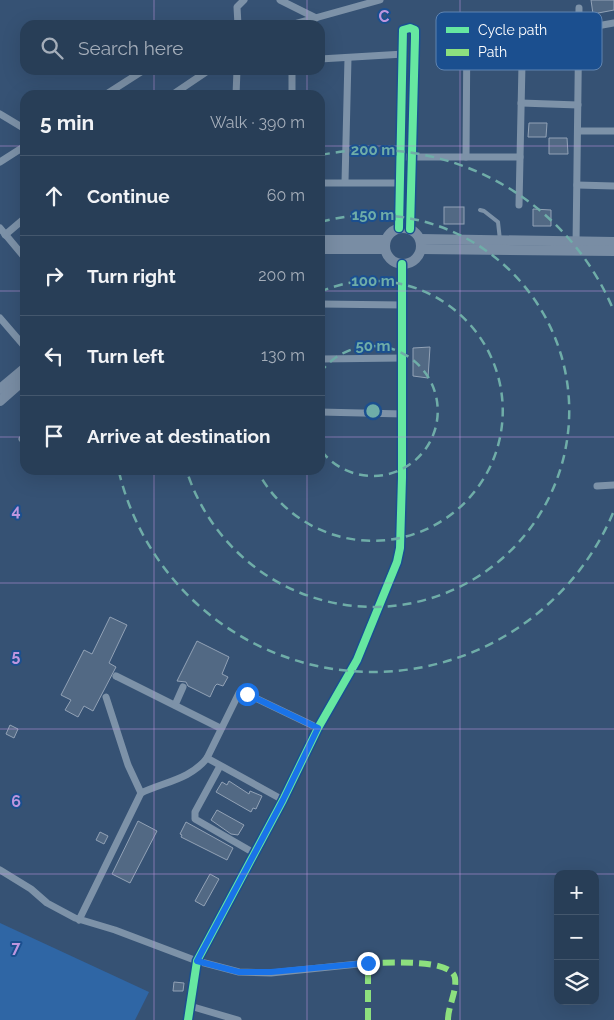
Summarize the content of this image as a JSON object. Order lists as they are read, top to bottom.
{
  "legend": ["Cycle path", "Path"],
  "page": {
    "search": "Search here",
    "heading": ["5 min", "Walk · 390 m"],
    "list": [
      ["Continue", "60 m"],
      ["Turn right", "200 m"],
      ["Turn left", "130 m"],
      "Arrive at destination"
    ],
    "map_buttons": ["+", "−"]
  },
  "grid": {
    "columns": ["C"],
    "rows": [
      "4",
      "5",
      "6",
      "7"
    ]
  },
  "rings": [
    "200 m",
    "150 m",
    "100 m",
    "50 m"
  ]
}
